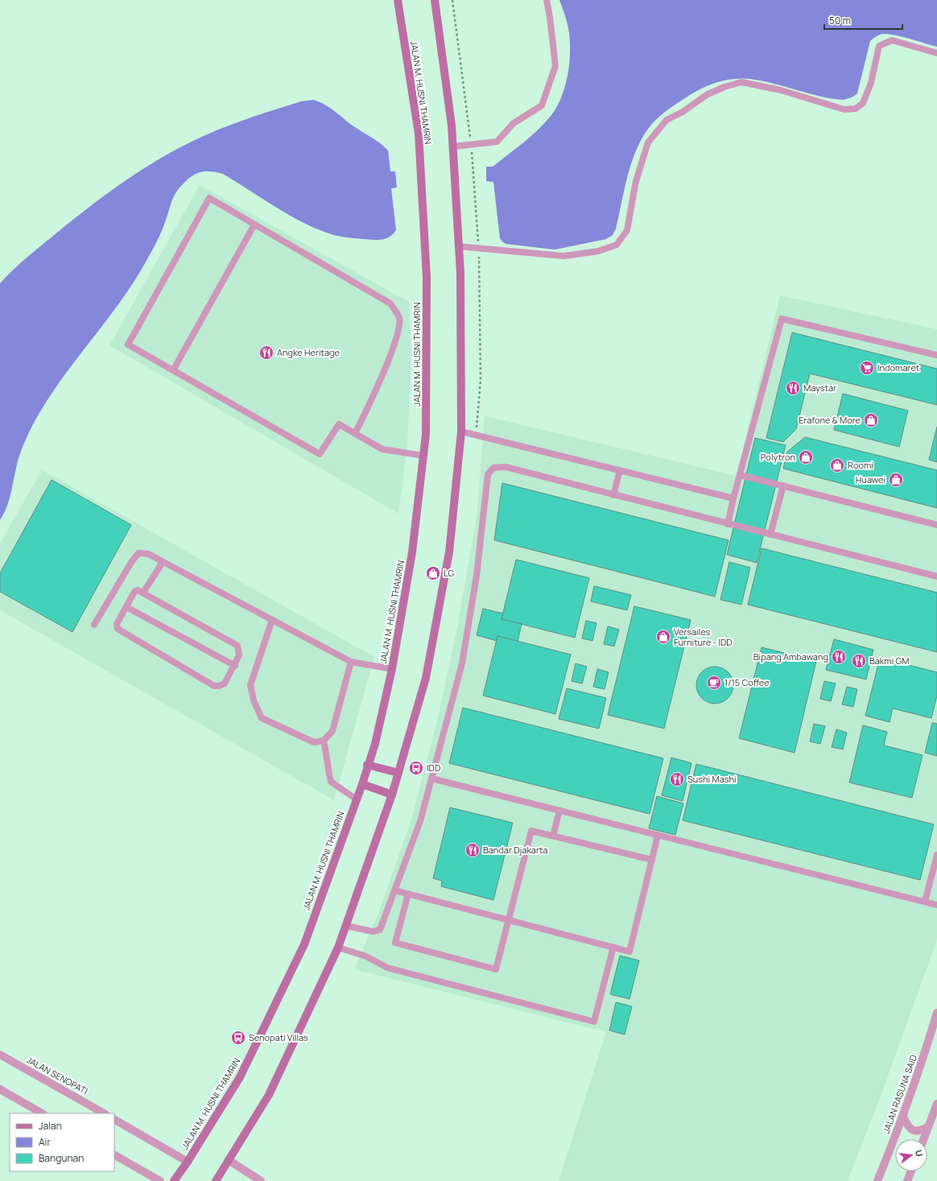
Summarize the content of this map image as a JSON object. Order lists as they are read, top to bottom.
{
  "streets": {
    "main road": ["JALAN M. HUSNI THAMRIN"],
    "street": ["JALAN SENOPATI", "JALAN RASUNA SAID"]
  },
  "places": {
    "restaurant": [
      "Angke Heritage",
      "Maystar",
      "Bipang Ambawang",
      "Bakmi GM",
      "Sushi Mashi",
      "Bandar Djakarta"
    ],
    "supermarket": ["Indomaret"],
    "shop": [
      "Erafone & More",
      "Polytron",
      "Roomi",
      "Huawei",
      "LG",
      "Versailes Furniture - IDD"
    ],
    "cafe": ["1/15 Coffee"],
    "bus stop": ["IDD", "Senopati Villas"]
  },
  "legend": ["Jalan", "Air", "Bangunan"],
  "scale_bar": "50 m",
  "north": "right"
}
